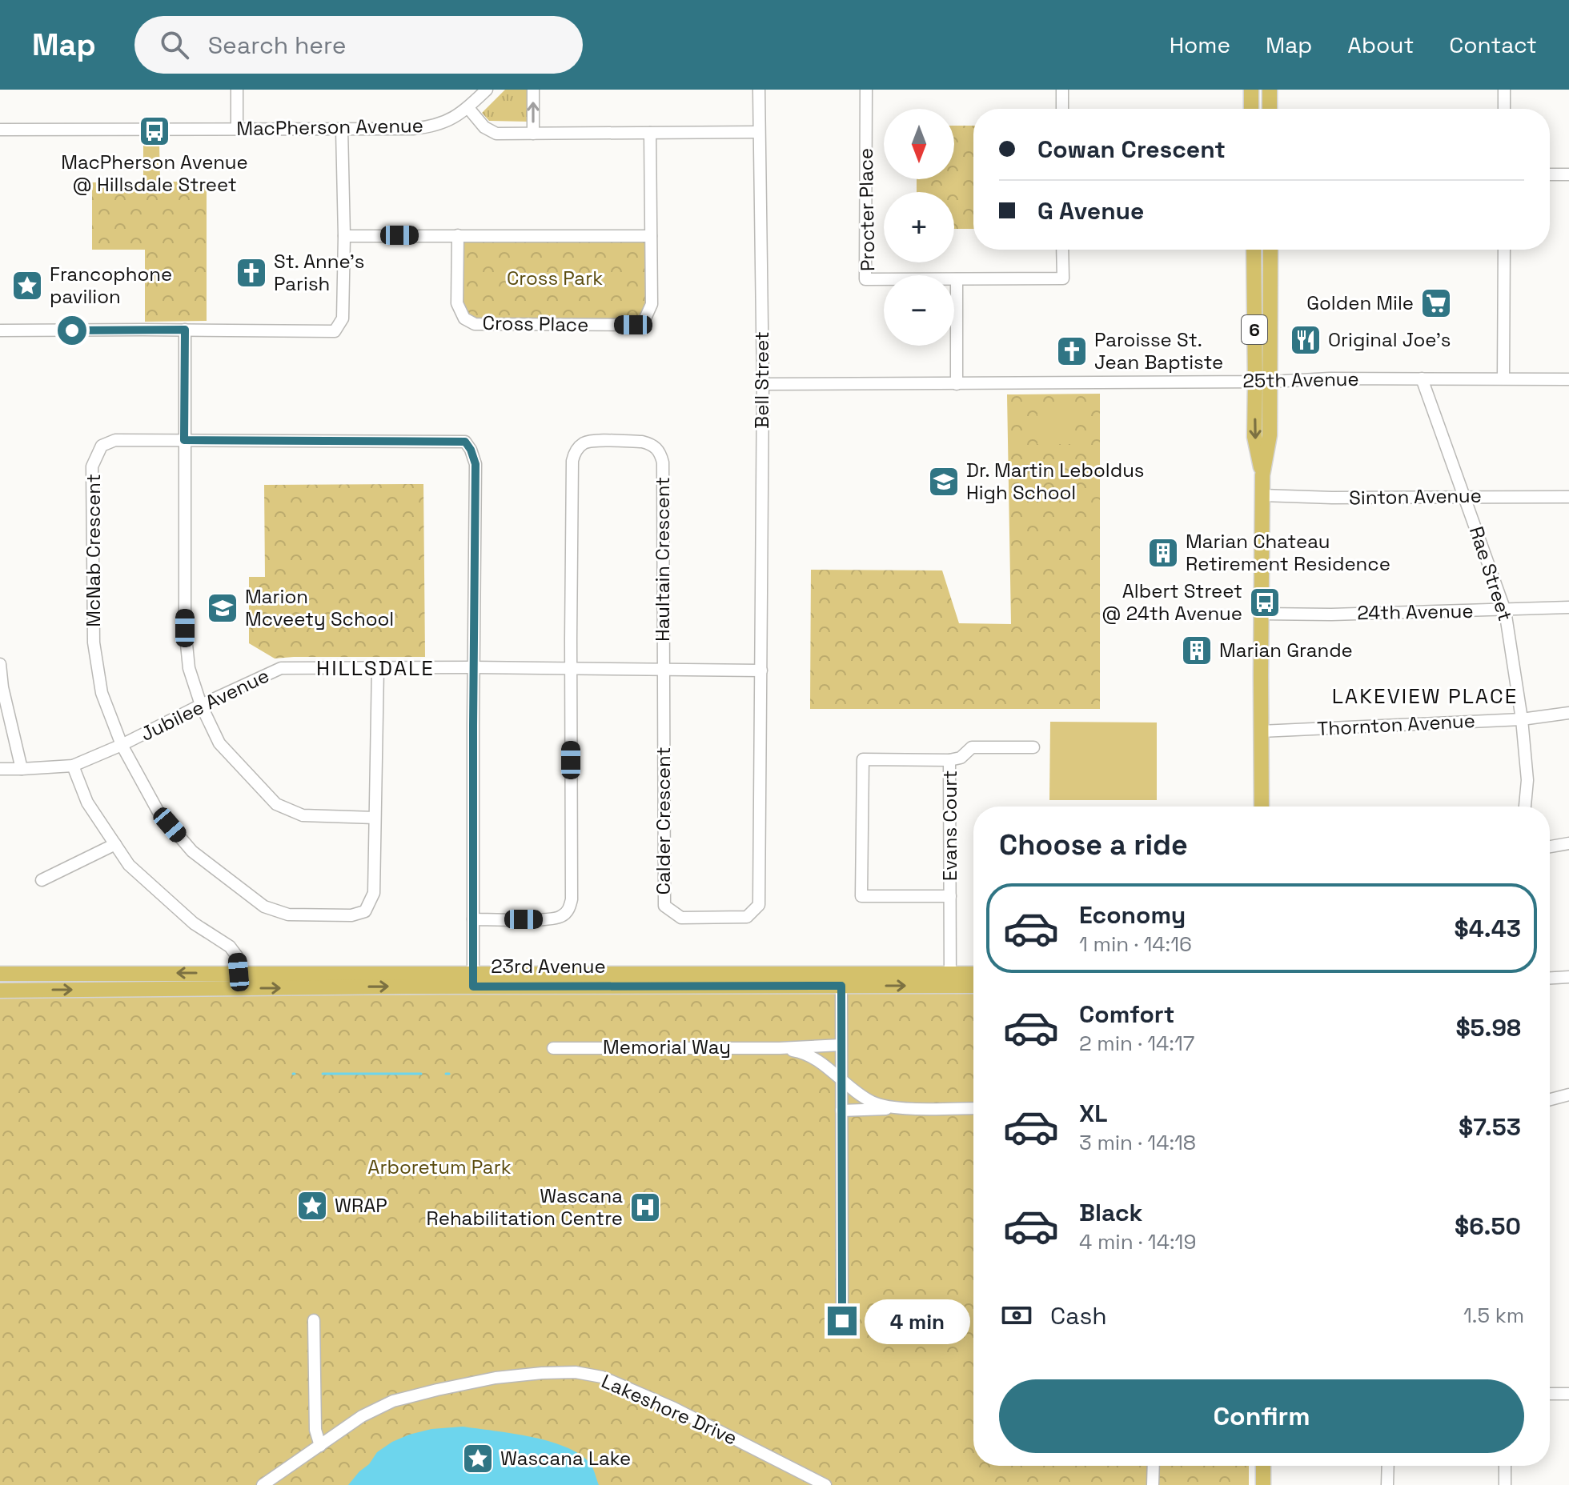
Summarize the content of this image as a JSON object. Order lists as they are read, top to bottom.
{
  "streets": {
    "main road": ["6", "23rd Avenue"],
    "street": [
      "MacPherson Avenue",
      "Procter Place",
      "Cross Place",
      "Bell Street",
      "25th Avenue",
      "Sinton Avenue",
      "McNab Crescent",
      "Haultain Crescent",
      "Rae Street",
      "24th Avenue",
      "Jubilee Avenue",
      "Thornton Avenue",
      "Calder Crescent",
      "Evans Court",
      "Memorial Way",
      "Lakeshore Drive"
    ]
  },
  "crossings": [
    ["6", "25th Avenue"],
    ["6", "Sinton Avenue"],
    ["6", "24th Avenue"],
    ["6", "Thornton Avenue"],
    ["Bell Street", "25th Avenue"],
    ["Bell Street", "Jubilee Avenue"],
    ["Bell Street", "Calder Crescent"],
    ["25th Avenue", "Rae Street"],
    ["Sinton Avenue", "Rae Street"],
    ["McNab Crescent", "Jubilee Avenue"],
    ["Haultain Crescent", "Jubilee Avenue"],
    ["Haultain Crescent", "Calder Crescent"],
    ["Rae Street", "24th Avenue"],
    ["Rae Street", "Thornton Avenue"],
    ["Jubilee Avenue", "Calder Crescent"],
    ["Evans Court", "23rd Avenue"]
  ],
  "districts": ["HILLSDALE", "LAKEVIEW PLACE"],
  "parks": ["Cross Park", "Arboretum Park"],
  "places": {
    "bus stop": ["MacPherson Avenue @ Hillsdale Street", "Albert Street @ 24th Avenue"],
    "church": ["St. Anne's Parish", "Paroisse St. Jean Baptiste"],
    "place": ["Francophone pavilion", "WRAP", "Wascana Lake"],
    "supermarket": ["Golden Mile"],
    "restaurant": ["Original Joe's"],
    "school or university": ["Dr. Martin Leboldus High School", "Marion Mcveety School"],
    "building": ["Marian Chateau Retirement Residence", "Marian Grande"],
    "hospital": ["Wascana Rehabilitation Centre"]
  },
  "north": "bottom",
  "page": {
    "header": "Map",
    "search": "Search here",
    "nav": [
      "Home",
      "Map",
      "About",
      "Contact"
    ],
    "map_buttons": ["+", "−"],
    "banner": ["Cowan Crescent", "G Avenue"],
    "heading": "Choose a ride",
    "list": [
      {
        "name": "Economy",
        "note": "1 min · 14:16",
        "value": "$4.43"
      },
      {
        "name": "Comfort",
        "note": "2 min · 14:17",
        "value": "$5.98"
      },
      {
        "name": "XL",
        "note": "3 min · 14:18",
        "value": "$7.53"
      },
      {
        "name": "Black",
        "note": "4 min · 14:19",
        "value": "$6.50"
      }
    ],
    "pay": ["Cash", "1.5 km"],
    "bubble": "4 min",
    "buttons": "Confirm"
  }
}
